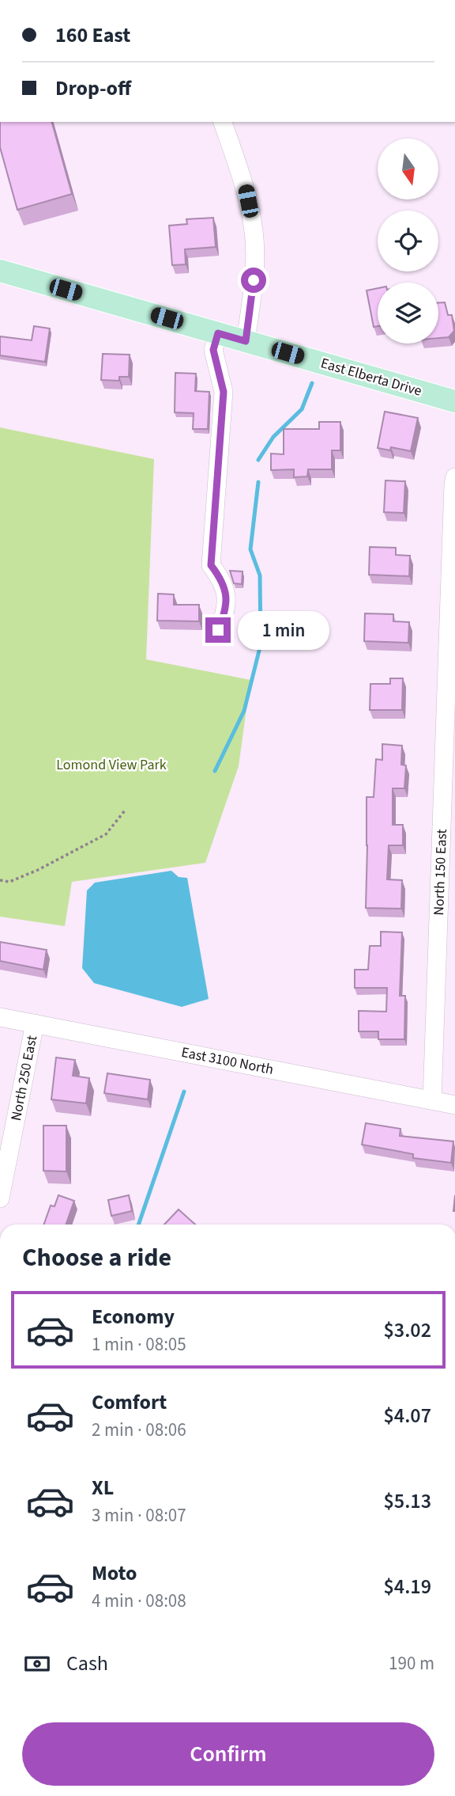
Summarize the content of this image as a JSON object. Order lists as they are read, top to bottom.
{
  "streets": {
    "main road": ["East Elberta Drive"],
    "street": ["North 150 East", "East 3100 North", "North 250 East"]
  },
  "crossings": [
    ["North 150 East", "East 3100 North"],
    ["East 3100 North", "North 250 East"]
  ],
  "parks": ["Lomond View Park"],
  "north": "bottom",
  "page": {
    "banner": ["160 East", "Drop-off"],
    "bubble": "1 min",
    "heading": "Choose a ride",
    "list": [
      {
        "name": "Economy",
        "note": "1 min · 08:05",
        "value": "$3.02"
      },
      {
        "name": "Comfort",
        "note": "2 min · 08:06",
        "value": "$4.07"
      },
      {
        "name": "XL",
        "note": "3 min · 08:07",
        "value": "$5.13"
      },
      {
        "name": "Moto",
        "note": "4 min · 08:08",
        "value": "$4.19"
      }
    ],
    "pay": ["Cash", "190 m"],
    "buttons": "Confirm"
  }
}
